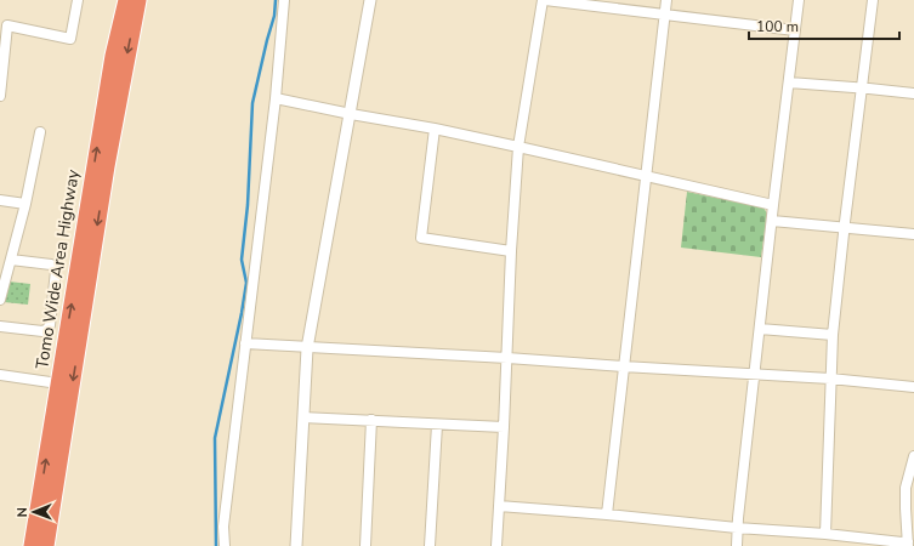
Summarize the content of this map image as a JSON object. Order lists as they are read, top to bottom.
{
  "streets": {
    "highway": ["Tomo Wide Area Highway"]
  },
  "scale_bar": "100 m",
  "north": "left"
}
